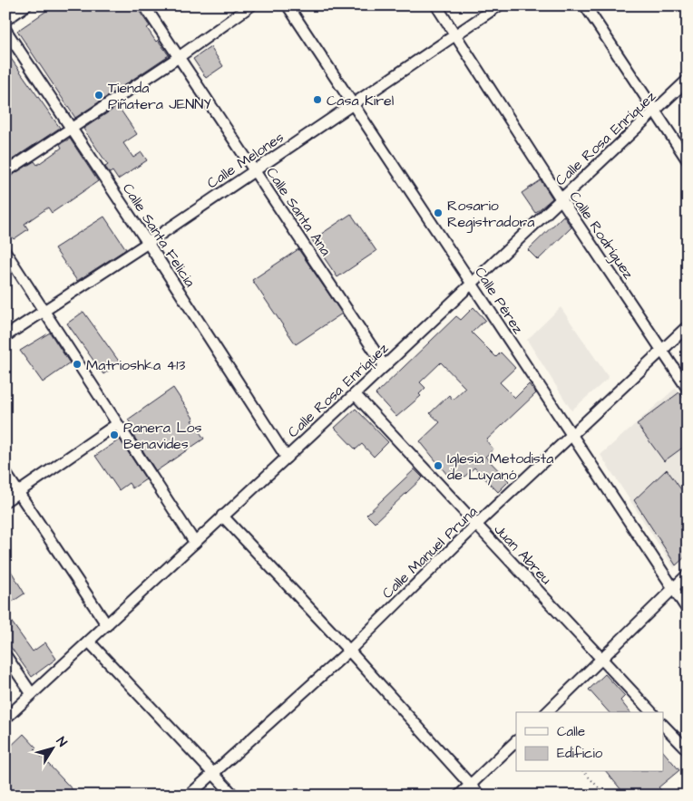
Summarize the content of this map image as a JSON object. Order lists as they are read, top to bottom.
{
  "streets": {
    "street": [
      "Calle Rosa Enríquez",
      "Calle Melones",
      "Calle Santa Ana",
      "Calle Santa Felicia",
      "Calle Rodríguez",
      "Calle Pérez",
      "Calle Manuel Pruna",
      "Juan Abreu"
    ]
  },
  "crossings": [
    ["Calle Rosa Enríquez", "Calle Santa Ana"],
    ["Calle Rosa Enríquez", "Calle Santa Felicia"],
    ["Calle Rosa Enríquez", "Calle Rodríguez"],
    ["Calle Rosa Enríquez", "Calle Pérez"],
    ["Calle Rosa Enríquez", "Juan Abreu"],
    ["Calle Melones", "Calle Santa Ana"],
    ["Calle Melones", "Calle Santa Felicia"],
    ["Calle Melones", "Calle Rodríguez"],
    ["Calle Melones", "Calle Pérez"],
    ["Calle Rodríguez", "Calle Manuel Pruna"],
    ["Calle Pérez", "Calle Manuel Pruna"],
    ["Calle Manuel Pruna", "Juan Abreu"]
  ],
  "places": [
    "Tienda Piñatera JENNY",
    "Casa Kirel",
    "Rosario Registradora",
    "Matrioshka 413",
    "Panera Los Benavides",
    "Iglesia Metodista de Luyanó"
  ],
  "legend": ["Calle", "Edificio"],
  "north": "top right"
}
